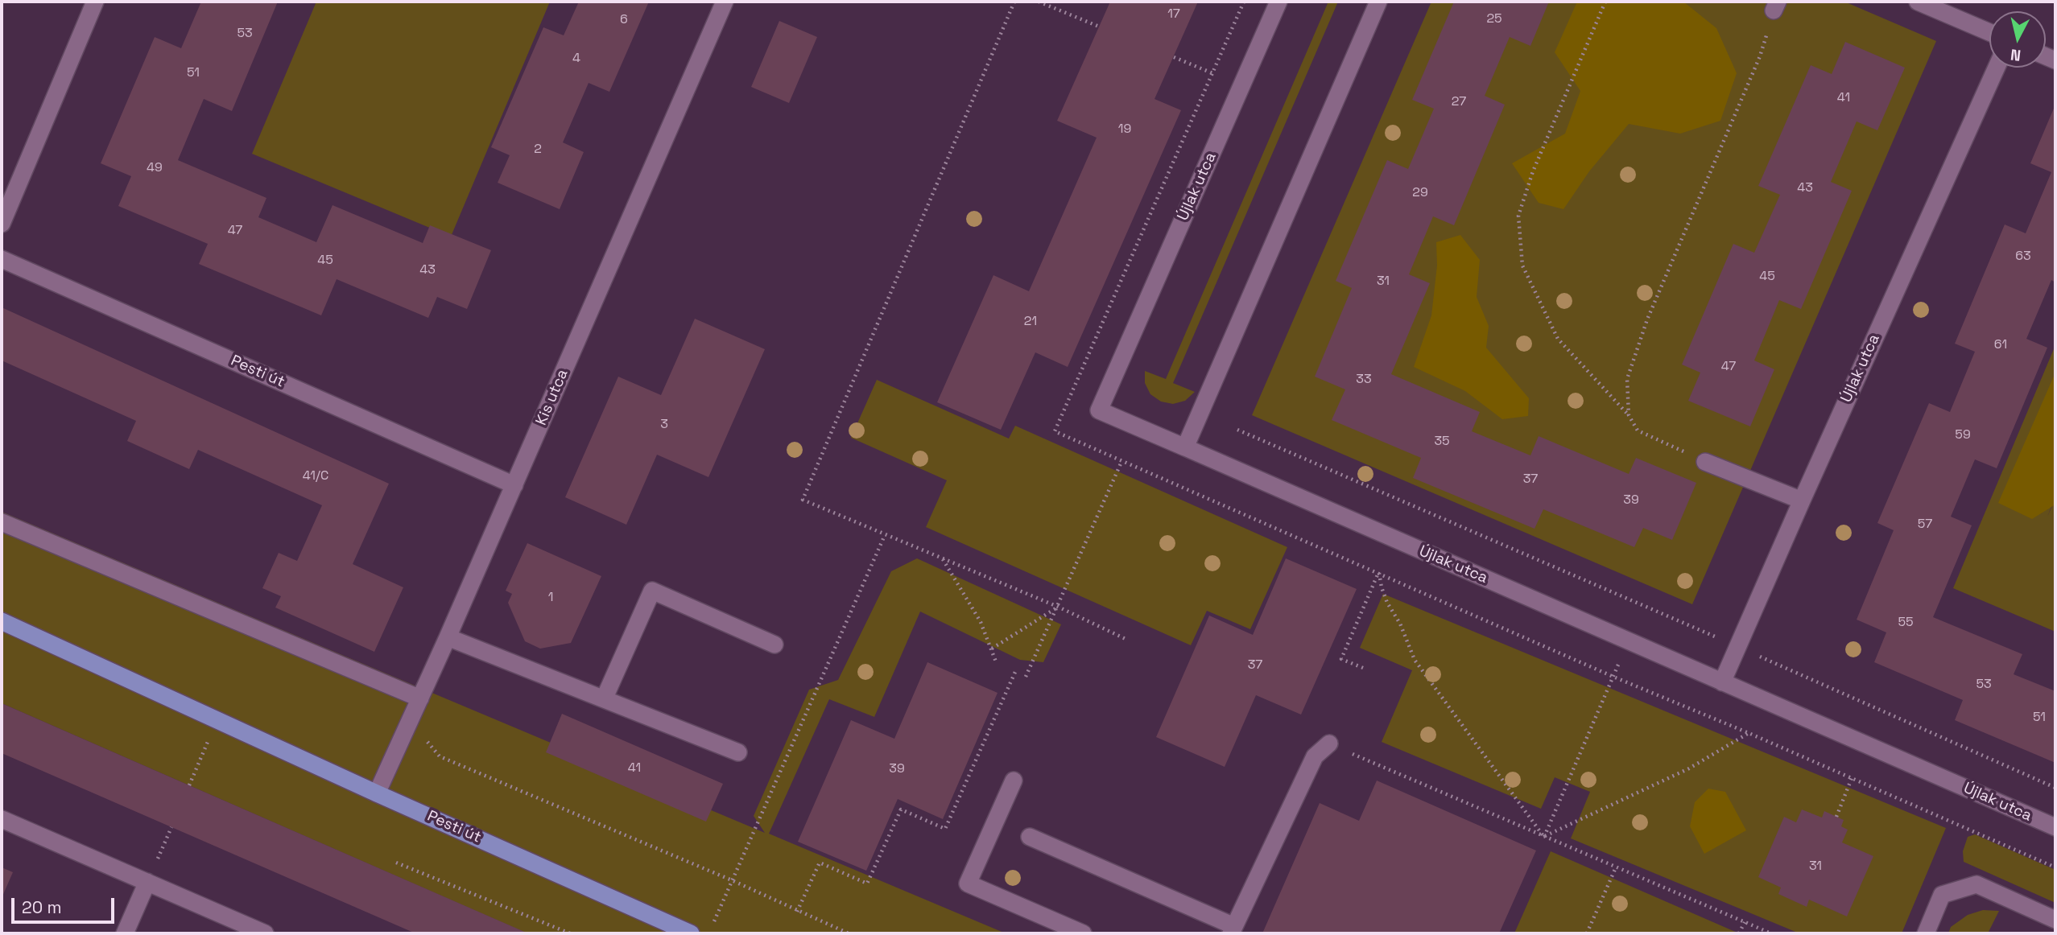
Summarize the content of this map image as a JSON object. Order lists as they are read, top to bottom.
{
  "streets": {
    "main road": ["Pesti út"],
    "street": ["Újlak utca", "Kis utca"]
  },
  "crossings": [
    ["Pesti út", "Kis utca"]
  ],
  "house_numbers": [
    "17",
    "25",
    "6",
    "53",
    "4",
    "51",
    "41",
    "27",
    "19",
    "2",
    "49",
    "43",
    "29",
    "47",
    "63",
    "45",
    "43",
    "45",
    "31",
    "21",
    "61",
    "47",
    "33",
    "3",
    "59",
    "35",
    "41/C",
    "37",
    "39",
    "57",
    "1",
    "55",
    "37",
    "53",
    "51",
    "41",
    "39",
    "31"
  ],
  "scale_bar": "20 m",
  "north": "bottom"
}
